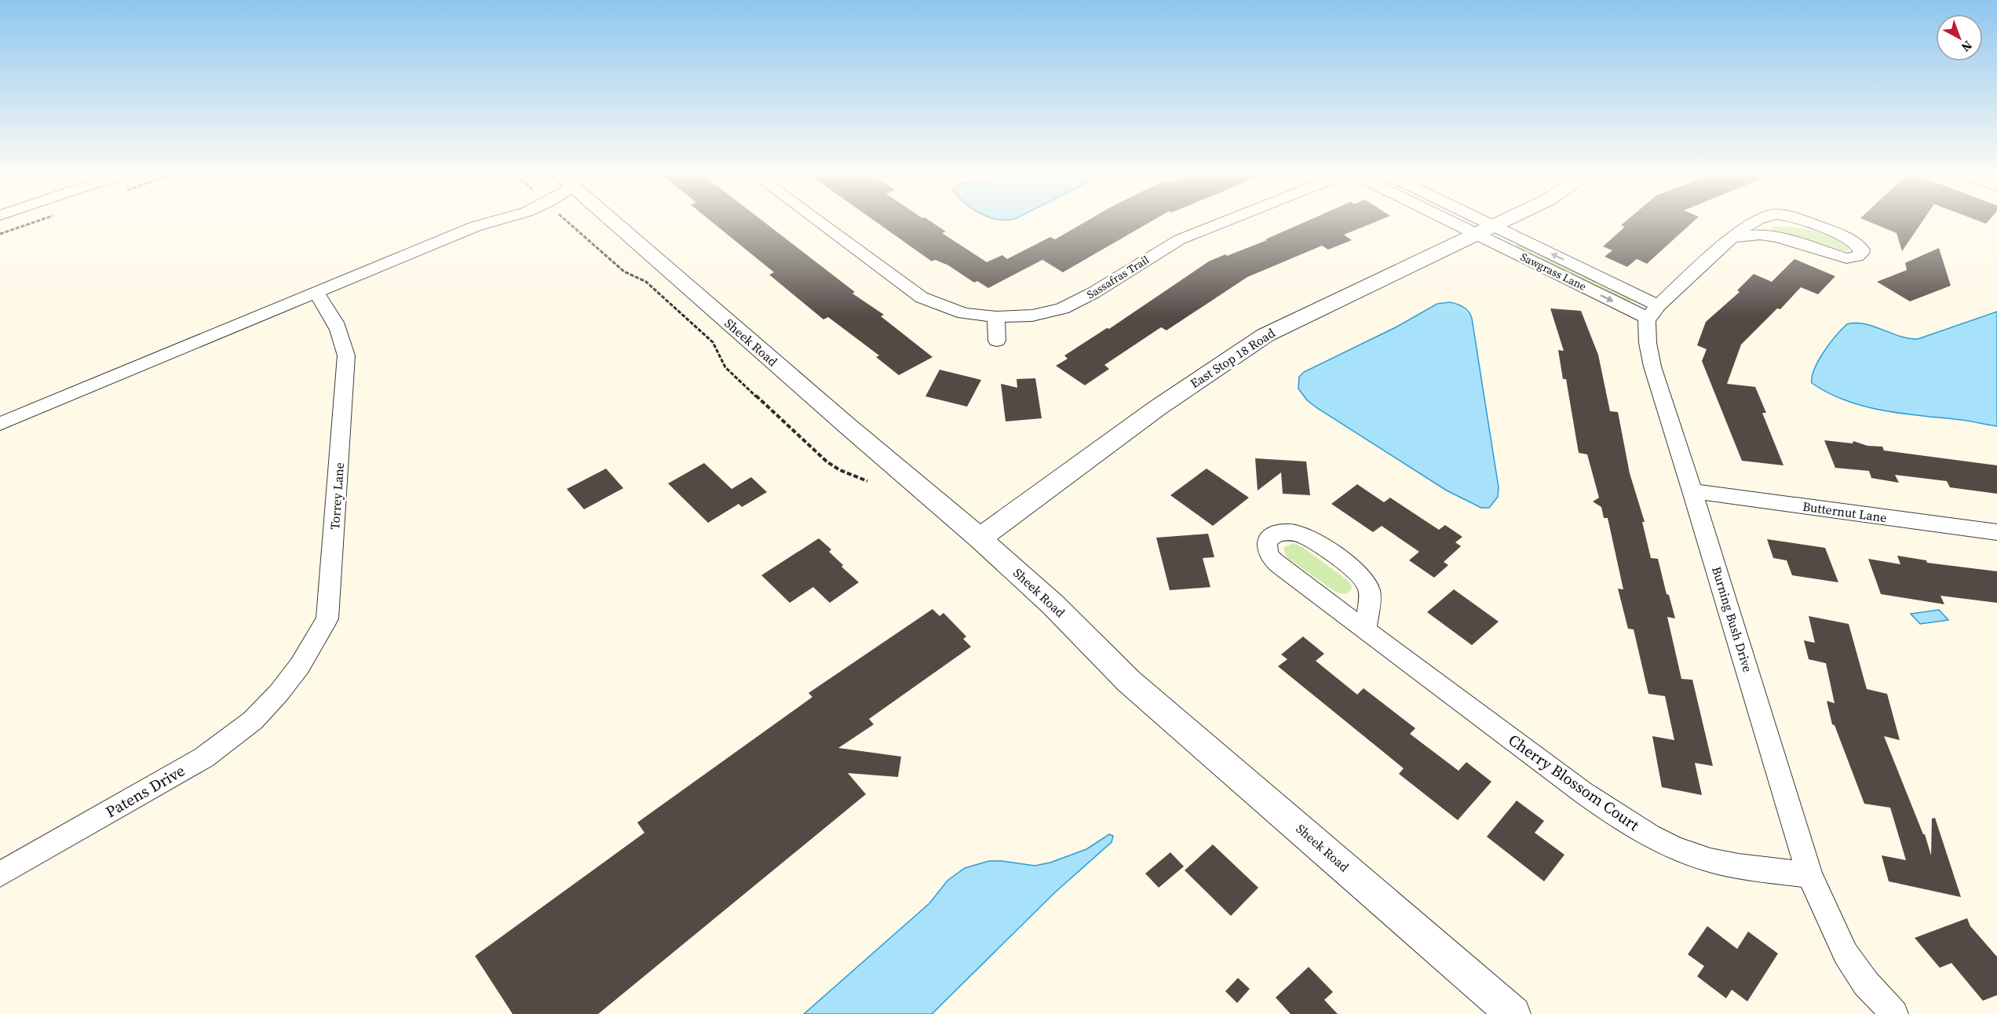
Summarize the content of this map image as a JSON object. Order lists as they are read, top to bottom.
{
  "streets": {
    "street": [
      "Sawgrass Lane",
      "Sassafras Trail",
      "Sheek Road",
      "East Stop 18 Road",
      "Torrey Lane",
      "Butternut Lane",
      "Burning Bush Drive",
      "Cherry Blossom Court",
      "Patens Drive"
    ]
  },
  "crossings": [
    ["Sawgrass Lane", "East Stop 18 Road"],
    ["Sawgrass Lane", "Burning Bush Drive"],
    ["Sheek Road", "East Stop 18 Road"],
    ["Torrey Lane", "Patens Drive"],
    ["Butternut Lane", "Burning Bush Drive"],
    ["Burning Bush Drive", "Cherry Blossom Court"]
  ],
  "north": "bottom right"
}
